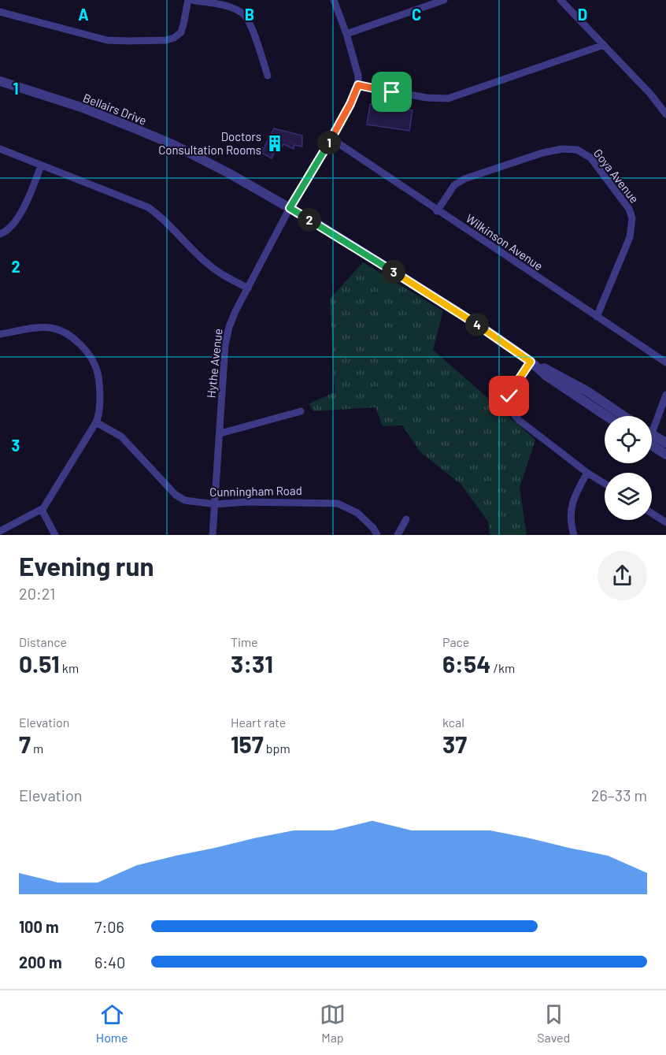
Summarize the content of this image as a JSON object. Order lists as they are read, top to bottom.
{
  "streets": {
    "street": [
      "Bellairs Drive",
      "Goya Avenue",
      "Wilkinson Avenue",
      "Hythe Avenue",
      "Cunningham Road"
    ]
  },
  "crossings": [
    ["Bellairs Drive", "Hythe Avenue"],
    ["Goya Avenue", "Wilkinson Avenue"],
    ["Wilkinson Avenue", "Hythe Avenue"],
    ["Hythe Avenue", "Cunningham Road"]
  ],
  "places": {
    "building": ["Doctors Consultation Rooms"]
  },
  "page": {
    "pins": [
      "1",
      "2",
      "3",
      "4"
    ],
    "heading": ["Evening run", "20:21"],
    "stats": [
      ["Distance", "0.51 km"],
      ["Time", "3:31"],
      ["Pace", "6:54 /km"],
      ["Elevation", "7 m"],
      ["Heart rate", "157 bpm"],
      ["kcal", "37"]
    ],
    "chart": ["Elevation", "26–33 m"],
    "list": [
      {
        "name": "100 m",
        "note": "7:06"
      },
      {
        "name": "200 m",
        "note": "6:40"
      }
    ],
    "tabs": ["Home", "Map", "Saved"]
  },
  "grid": {
    "columns": [
      "A",
      "B",
      "C",
      "D"
    ],
    "rows": ["1", "2", "3"]
  }
}
